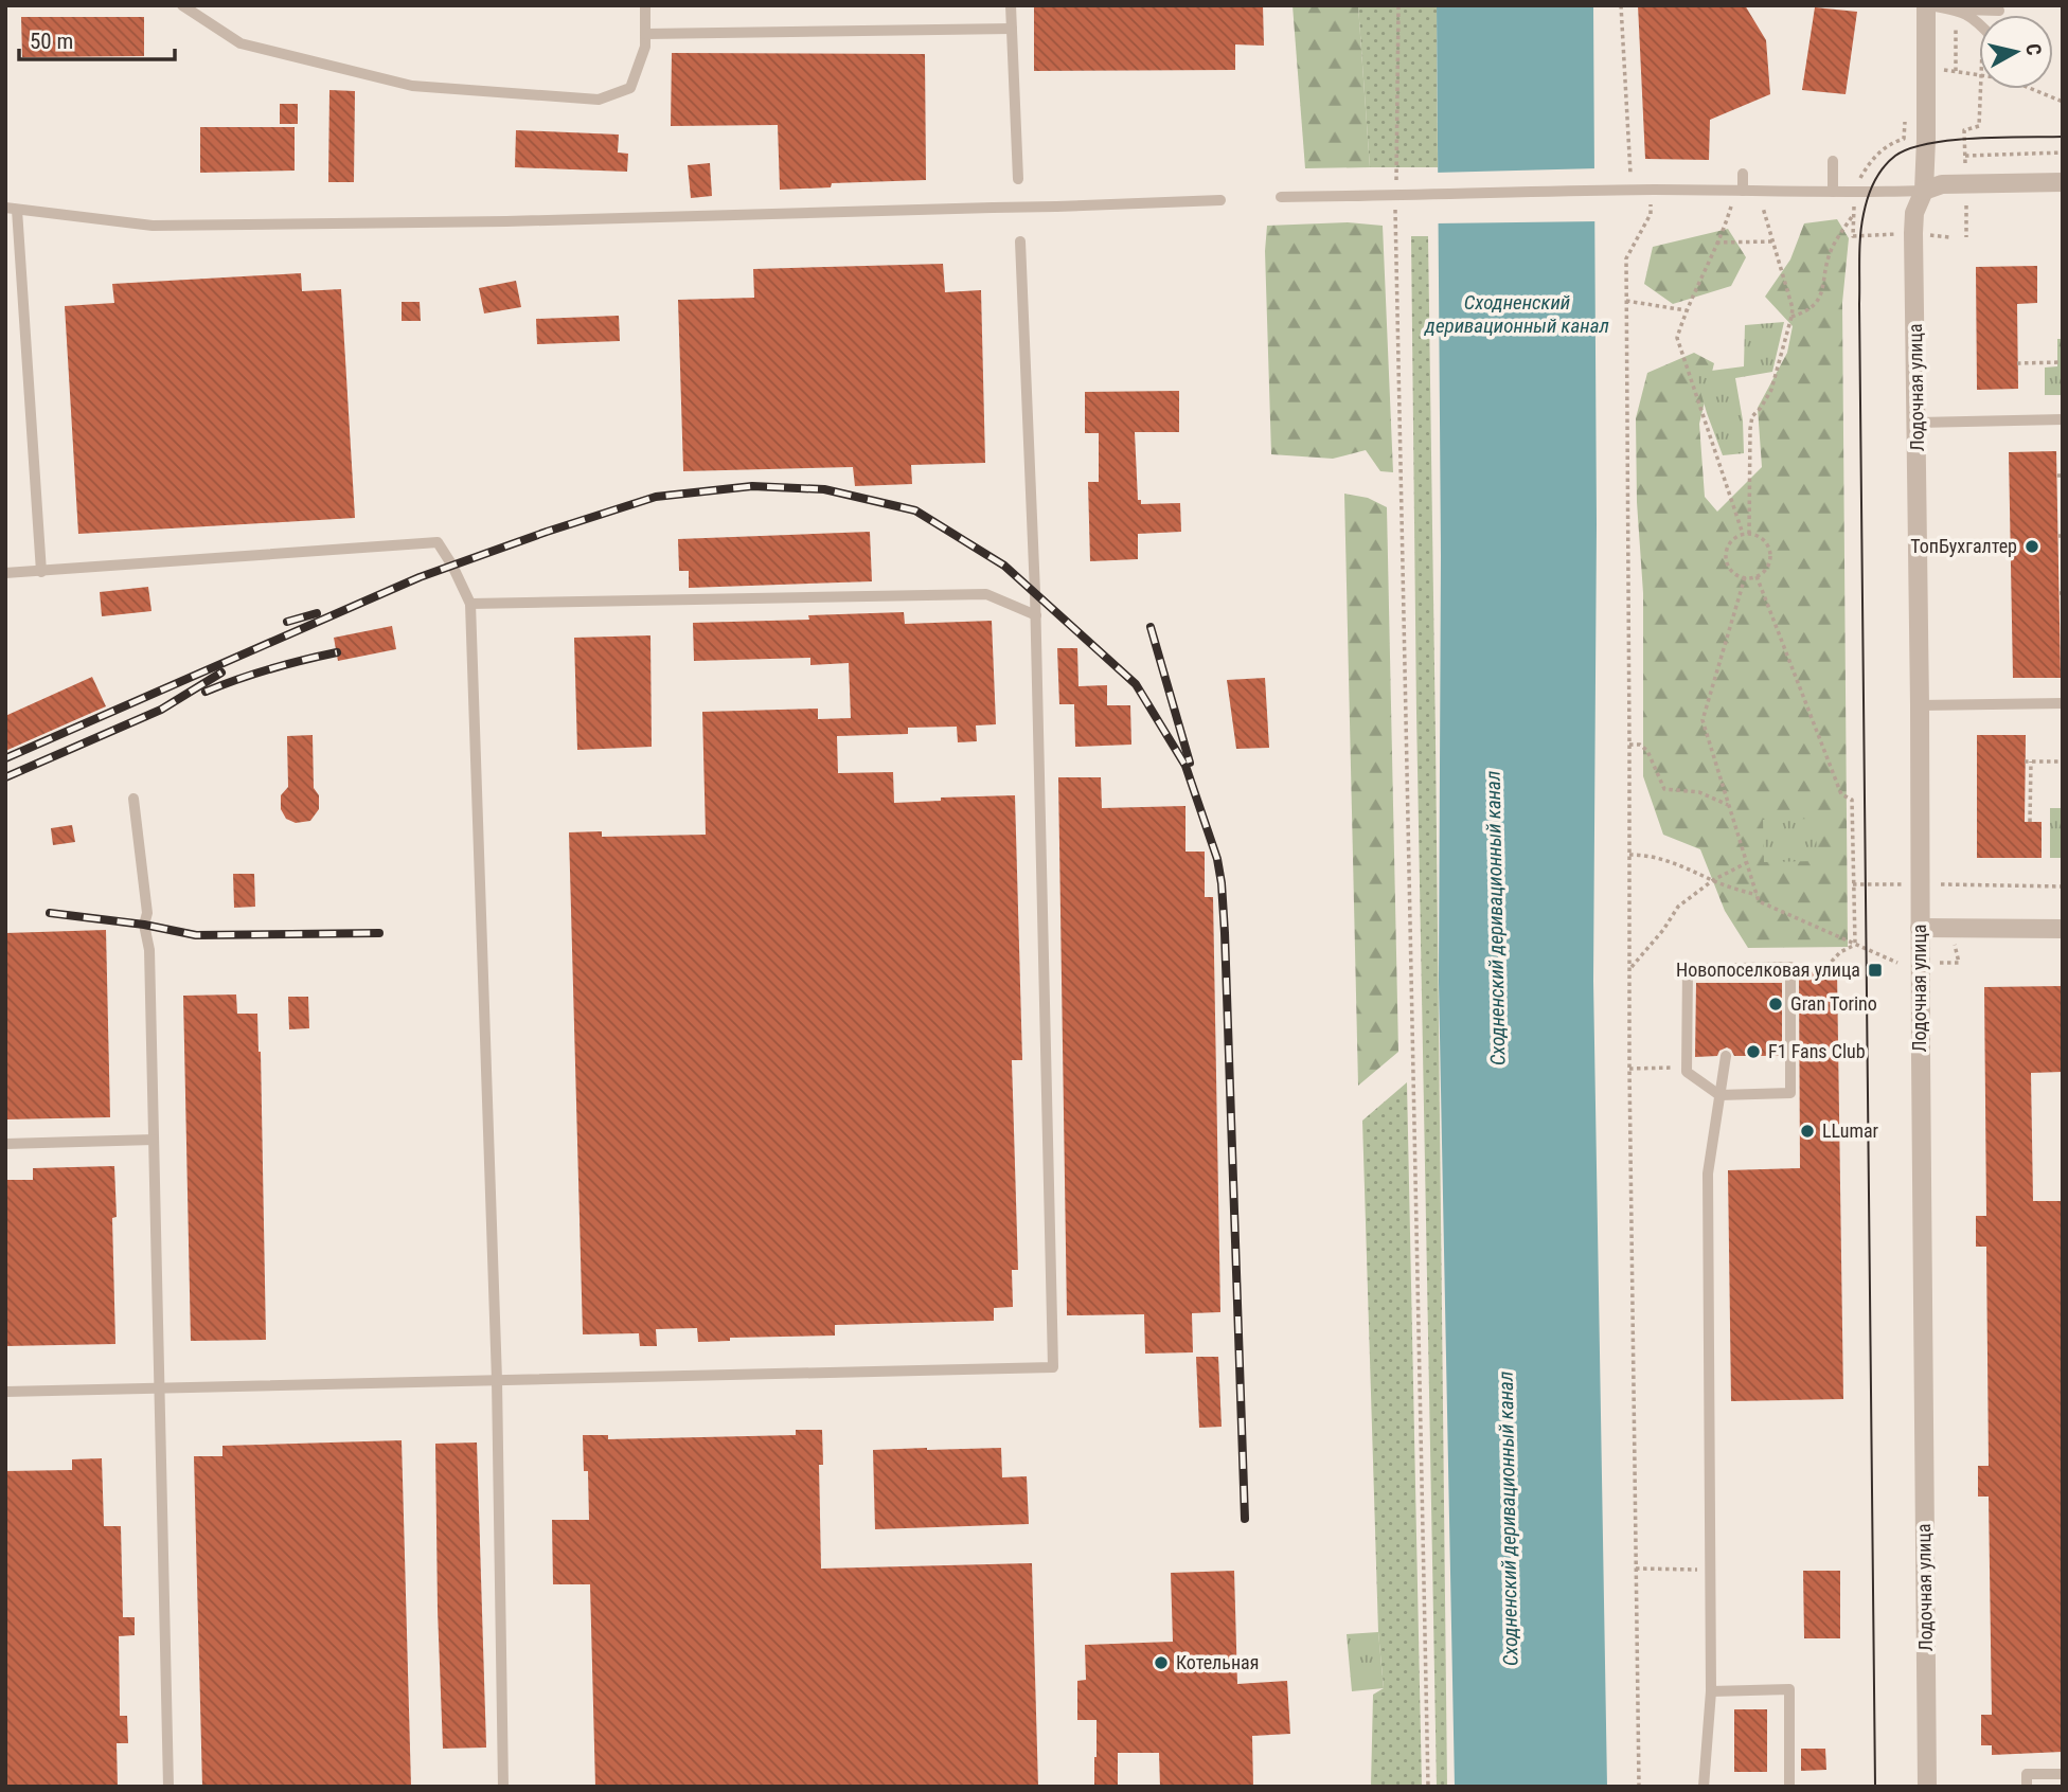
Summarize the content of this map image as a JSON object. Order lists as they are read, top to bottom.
{
  "streets": {
    "street": ["Лодочная улица"]
  },
  "water": ["Сходненский деривационный канал"],
  "places": {
    "other": [
      "ТопБухгалтер",
      "Gran Torino",
      "F1 Fans Club",
      "LLumar",
      "Котельная"
    ],
    "transit": ["Новопоселковая улица"]
  },
  "scale_bar": "50 m",
  "north": "right"
}
